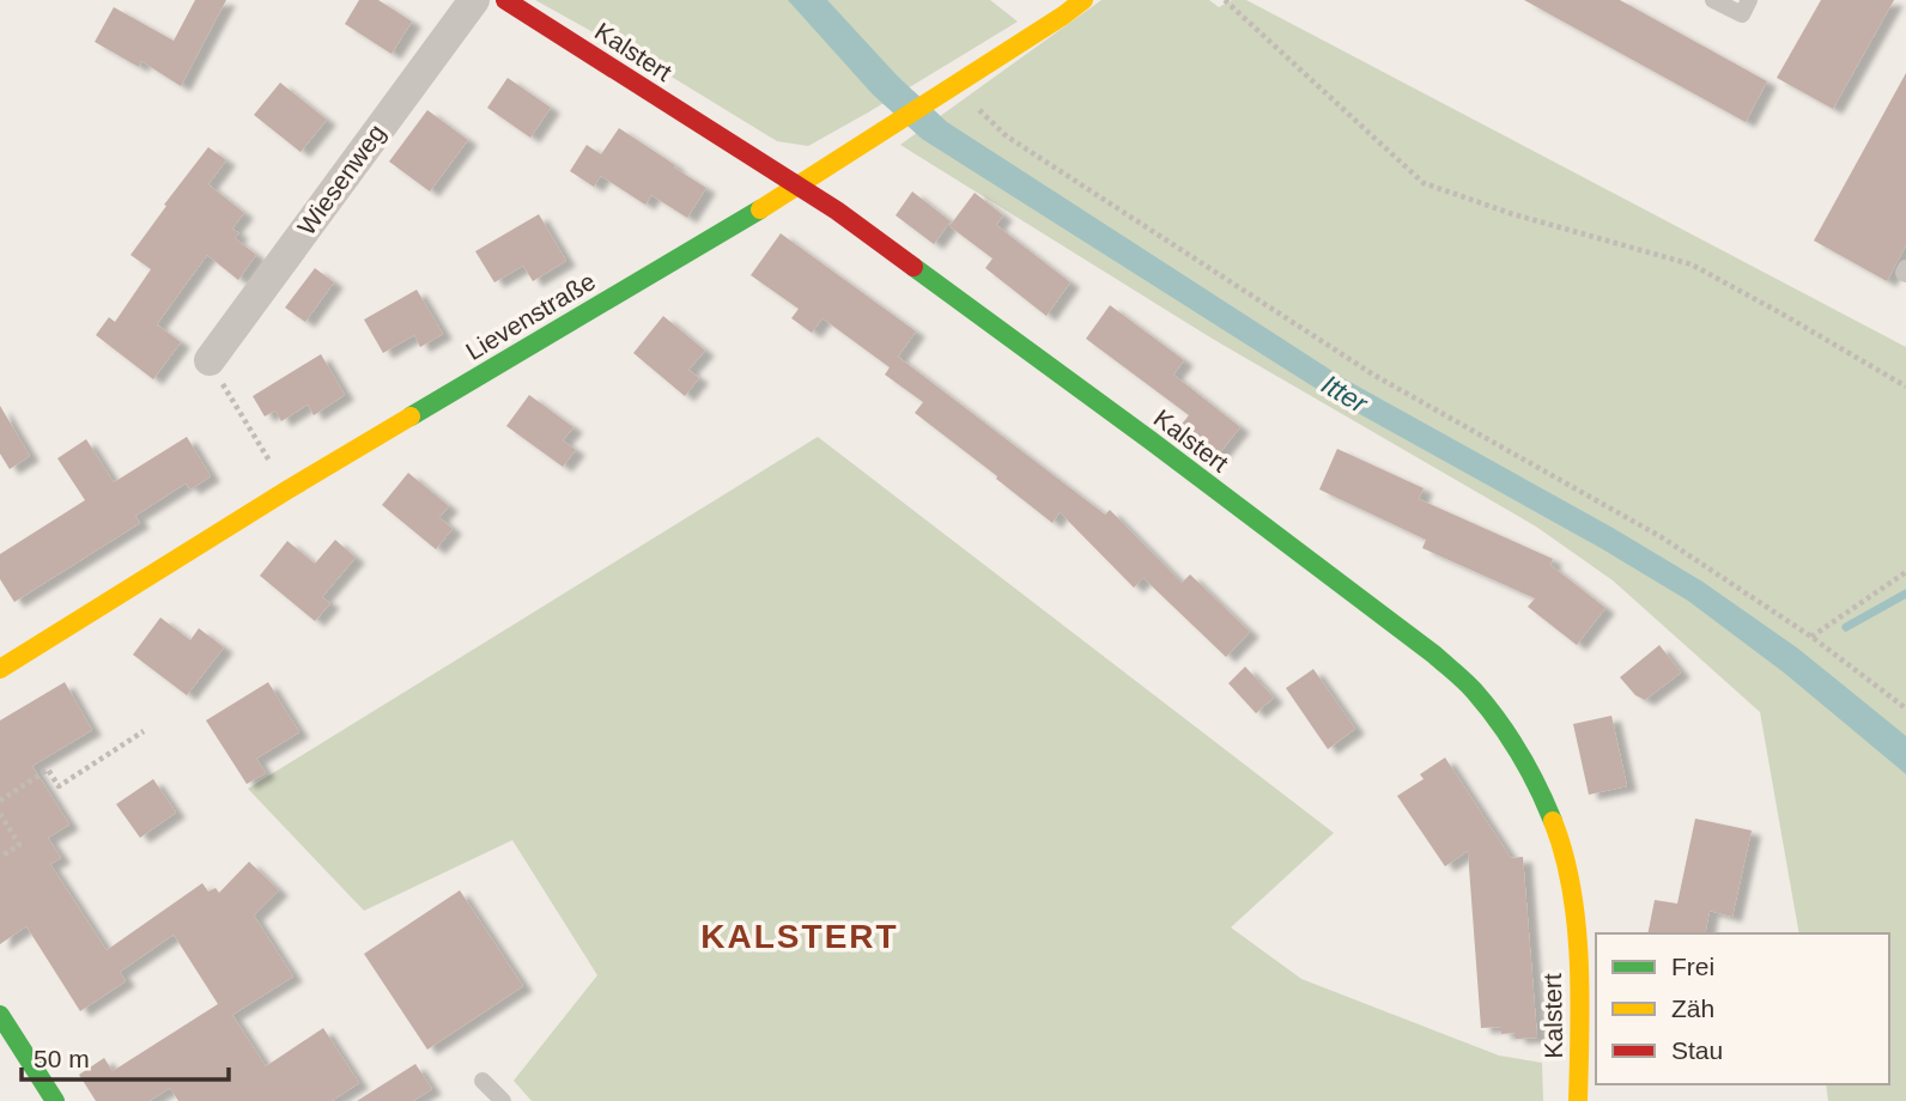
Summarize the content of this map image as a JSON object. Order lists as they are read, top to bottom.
{
  "streets": {
    "street": ["Kalstert", "Wiesenweg", "Lievenstraße"]
  },
  "crossings": [
    ["Kalstert", "Lievenstraße"]
  ],
  "districts": ["KALSTERT"],
  "water": ["Itter"],
  "legend": ["Frei", "Zäh", "Stau"],
  "scale_bar": "50 m"
}
